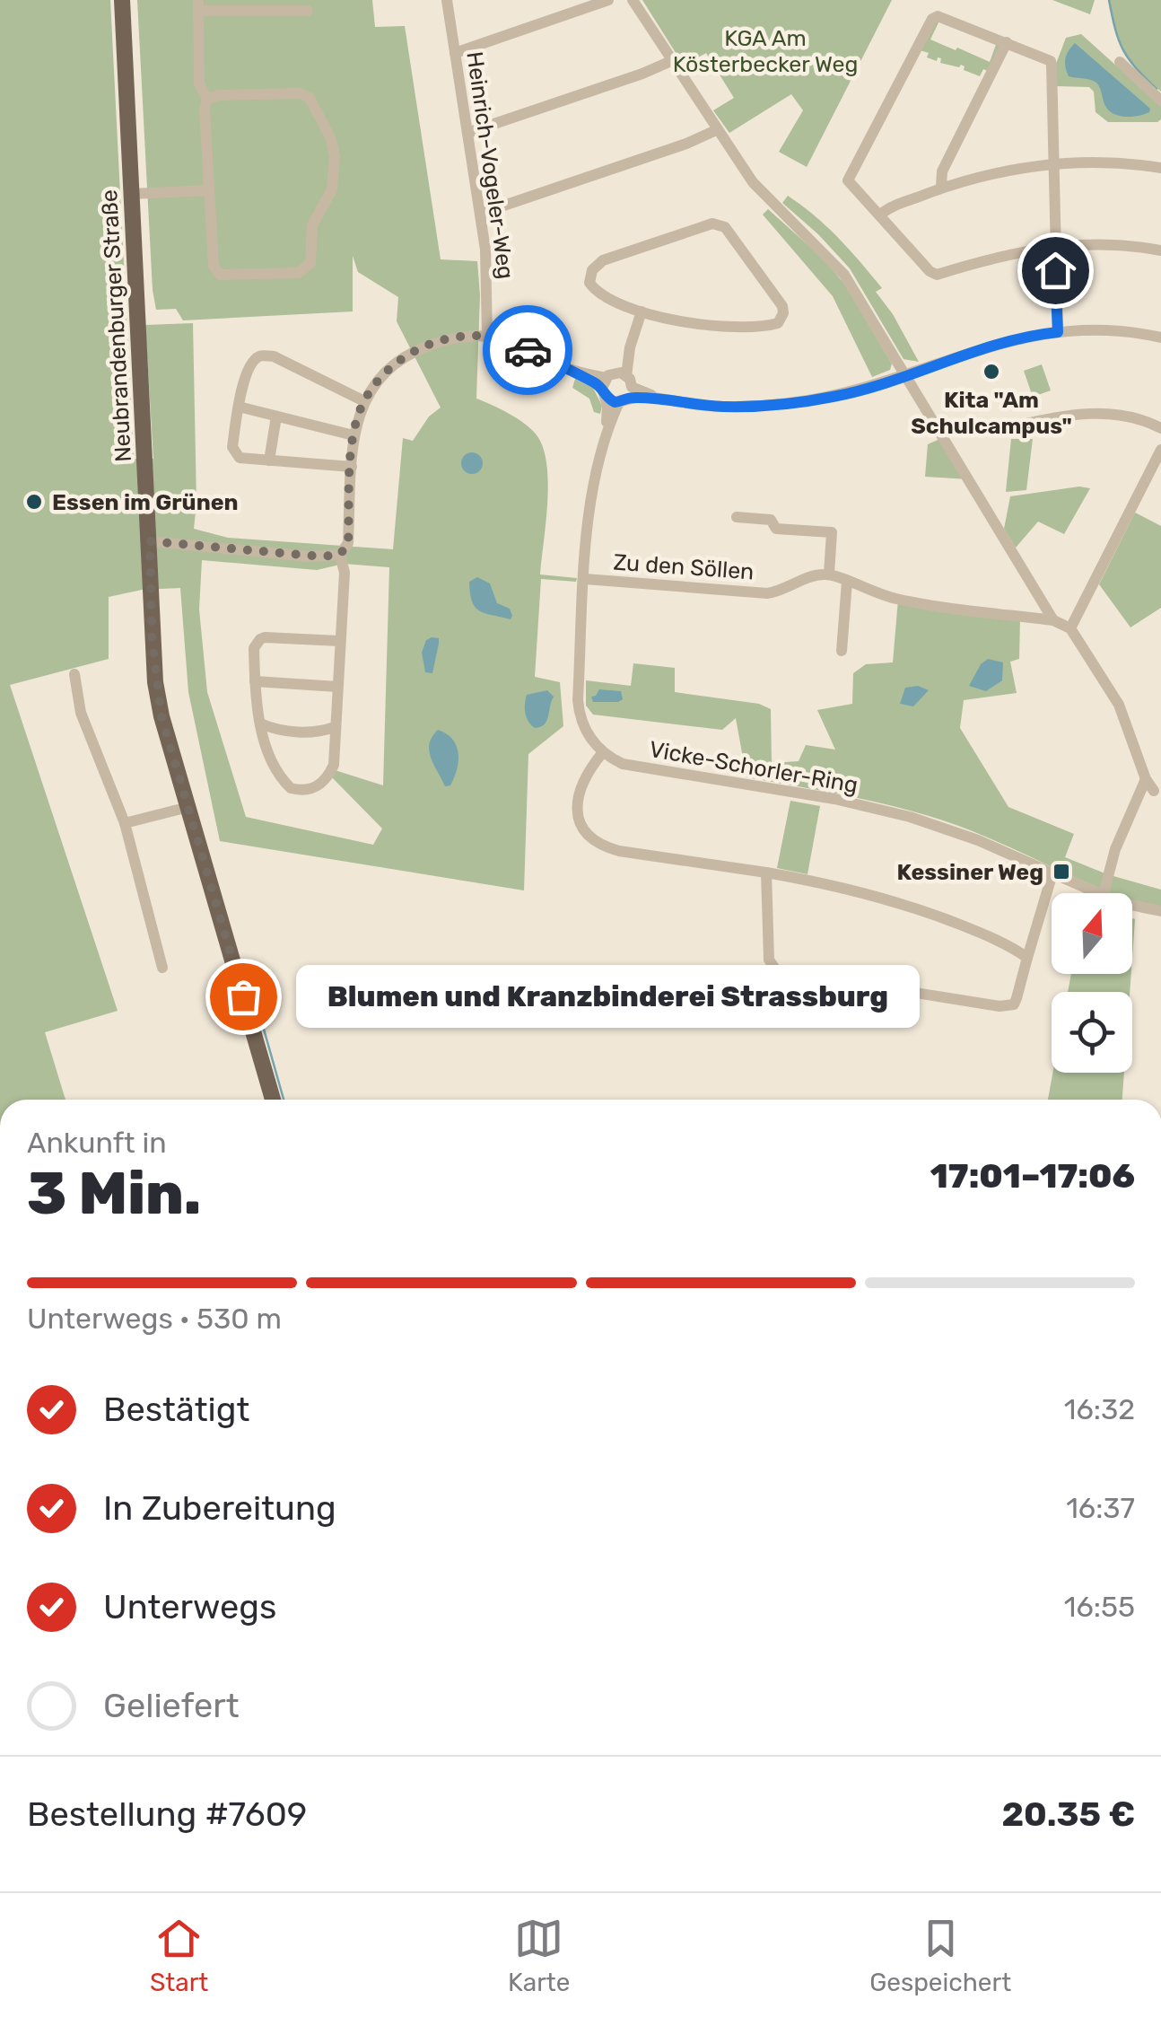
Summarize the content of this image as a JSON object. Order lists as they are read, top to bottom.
{
  "streets": {
    "main road": ["Neubrandenburger Straße"],
    "street": ["Heinrich-Vogeler-Weg", "Zu den Söllen", "Vicke-Schorler-Ring"]
  },
  "parks": ["KGA Am Kösterbecker Weg"],
  "places": {
    "other": ["Kita \"Am Schulcampus\"", "Essen im Grünen", "Blumen und Kranzbinderei Strassburg"],
    "transit": ["Kessiner Weg"]
  },
  "north": "top",
  "page": {
    "bubble": "Blumen und Kranzbinderei Strassburg",
    "heading": ["3 Min.", "Ankunft in", "17:01–17:06"],
    "panel": ["Bestellung #7609", "20.35 €"],
    "bar": "Unterwegs · 530 m",
    "list": [
      ["Bestätigt", "16:32"],
      ["In Zubereitung", "16:37"],
      ["Unterwegs", "16:55"],
      "Geliefert"
    ],
    "tabs": ["Start", "Karte", "Gespeichert"]
  }
}
